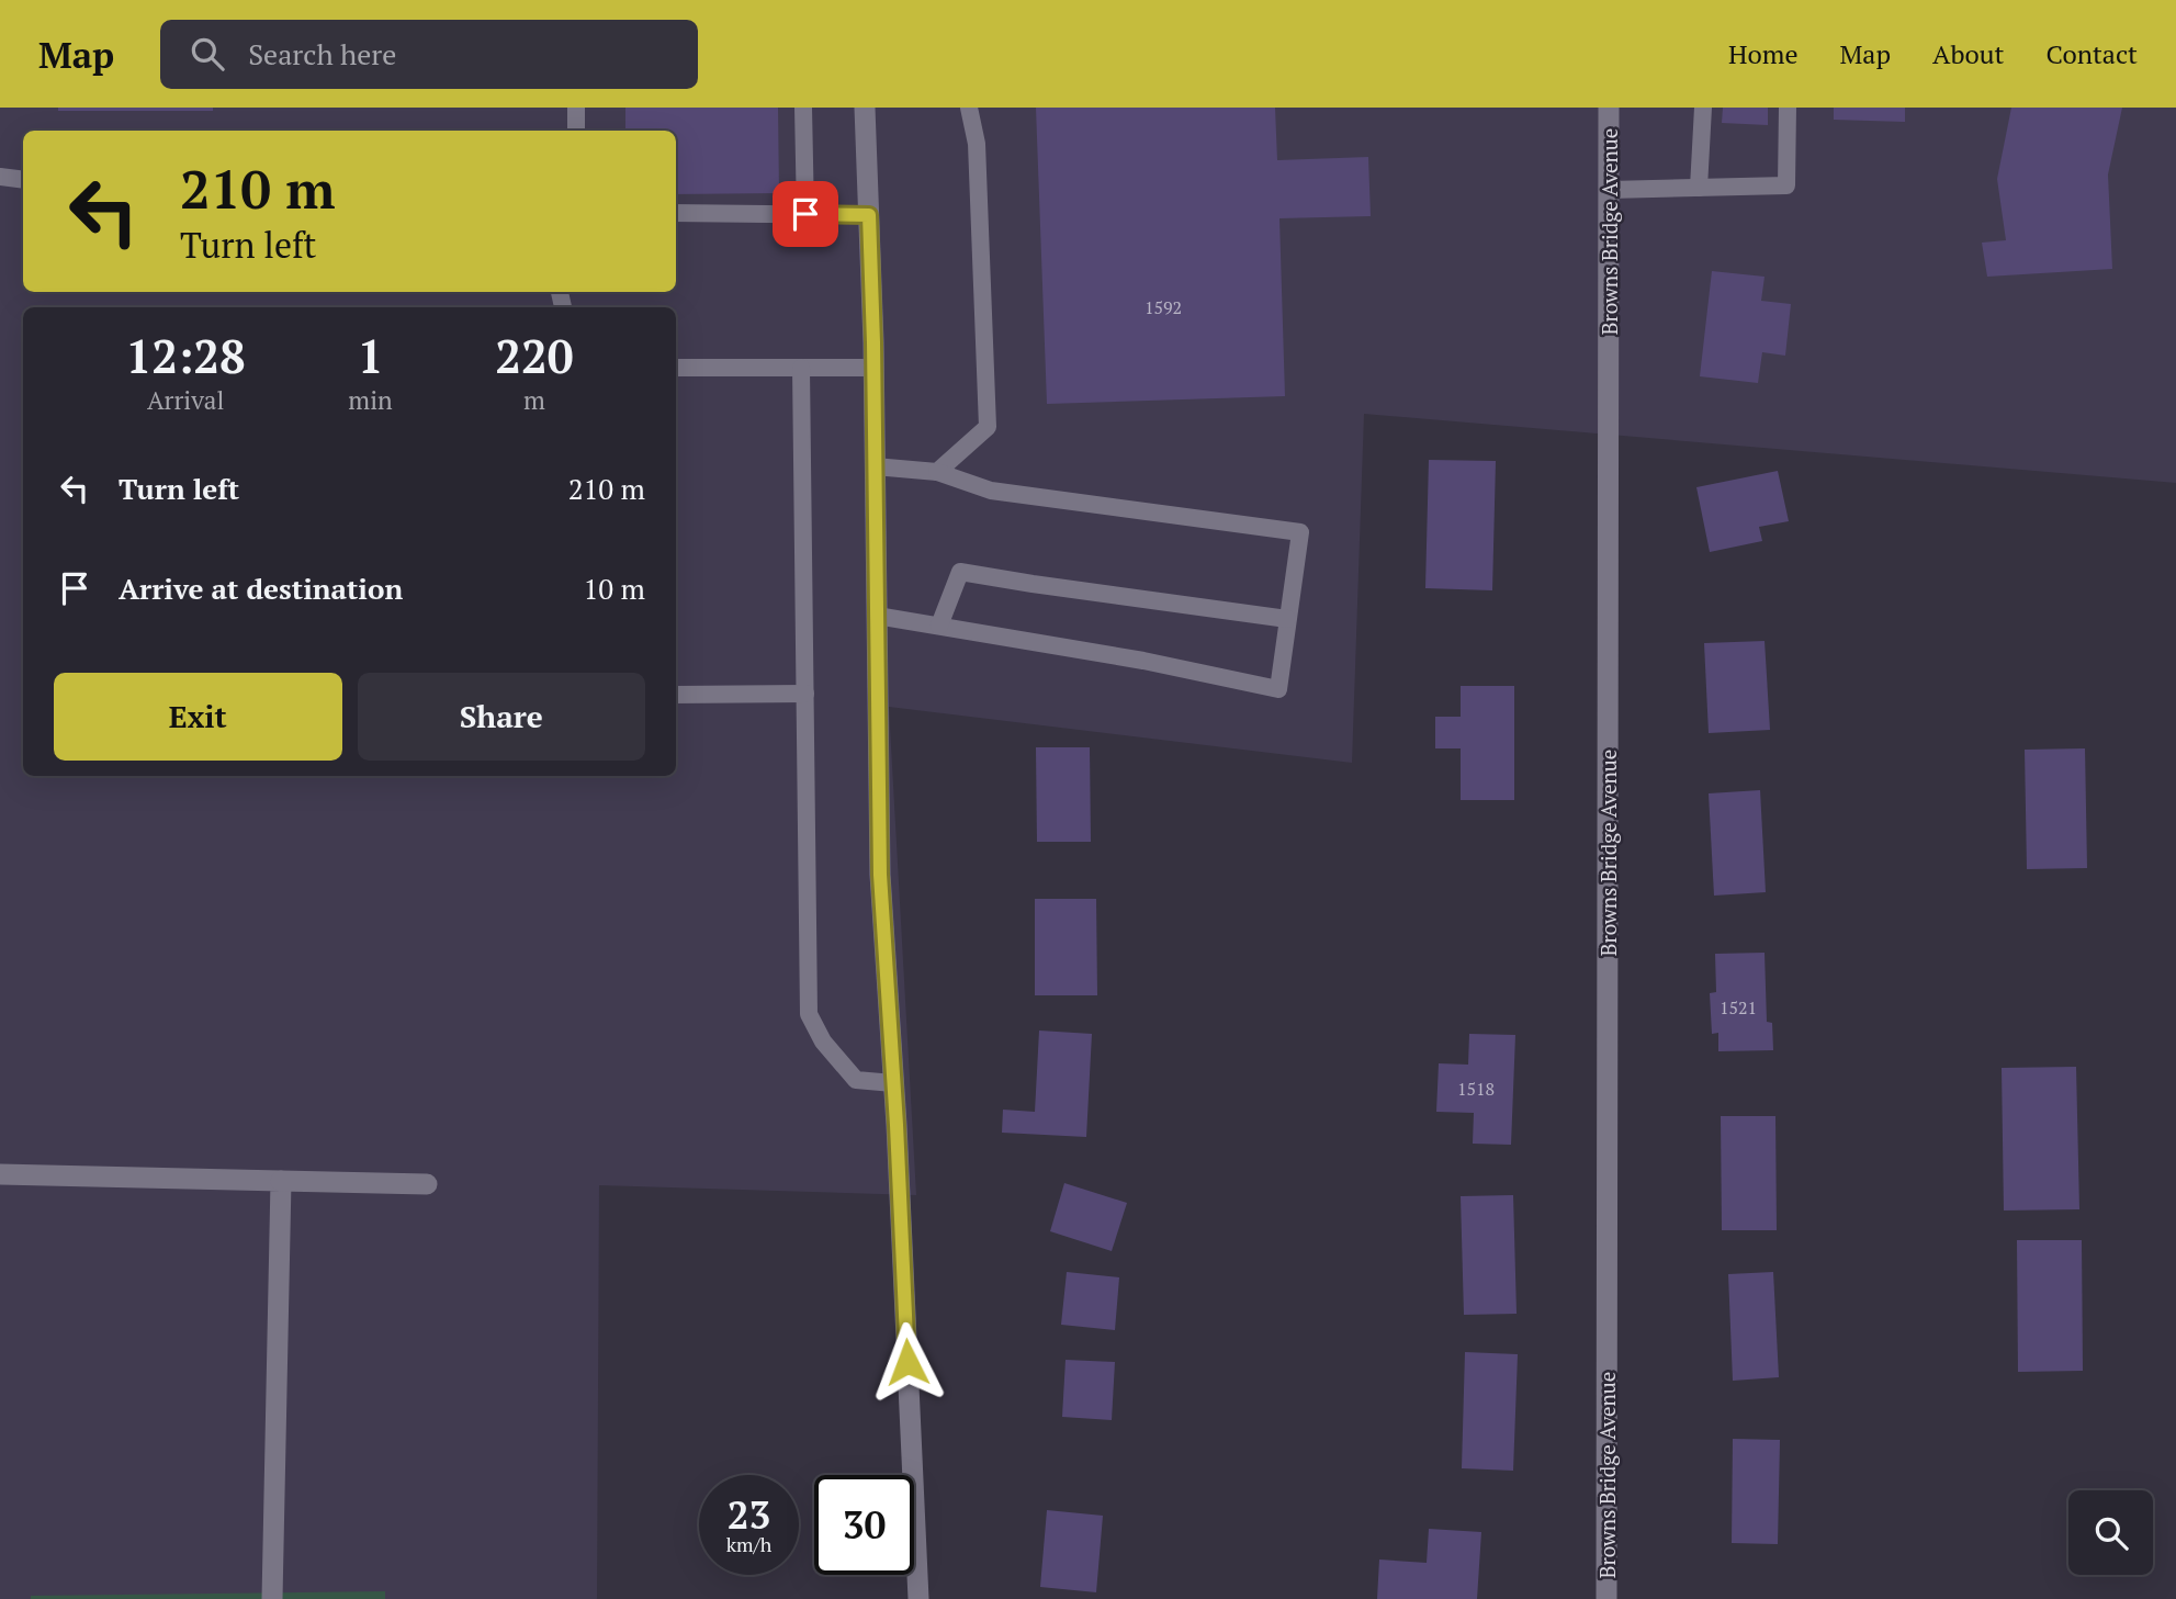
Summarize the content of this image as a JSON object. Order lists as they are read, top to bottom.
{
  "streets": {
    "street": ["Browns Bridge Avenue"]
  },
  "house_numbers": ["1592", "1521", "1518"],
  "page": {
    "header": "Map",
    "search": "Search here",
    "nav": [
      "Home",
      "Map",
      "About",
      "Contact"
    ],
    "turn": ["210 m", "Turn left"],
    "eta": [
      "12:28",
      "Arrival",
      "1",
      "min",
      "220",
      "m"
    ],
    "list": [
      {
        "name": "Turn left",
        "value": "210 m"
      },
      {
        "name": "Arrive at destination",
        "value": "10 m"
      }
    ],
    "buttons": ["Exit", "Share"],
    "speed": "23 km/h",
    "limit": "30"
  }
}
